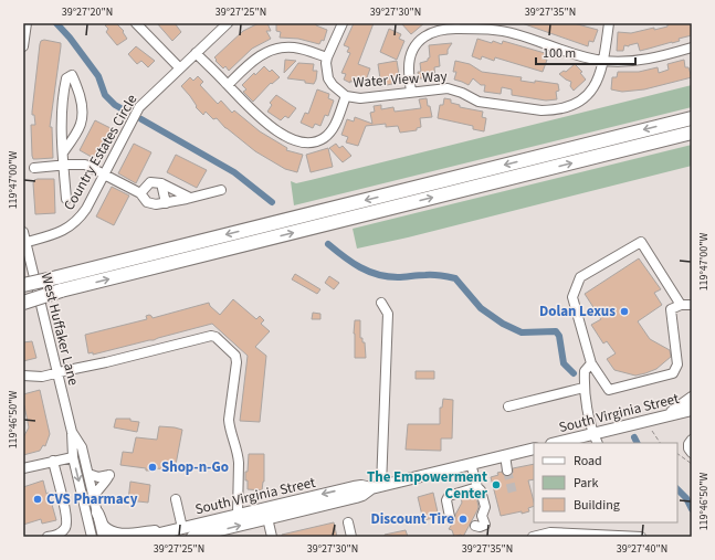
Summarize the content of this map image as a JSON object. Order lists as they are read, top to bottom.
{
  "streets": {
    "main road": ["South Virginia Street"],
    "street": ["Water View Way", "Country Estates Circle", "West Huffaker Lane"]
  },
  "crossings": [
    ["Country Estates Circle", "West Huffaker Lane"]
  ],
  "places": [
    "Dolan Lexus",
    "Shop-n-Go",
    "The Empowerment Center",
    "CVS Pharmacy",
    "Discount Tire"
  ],
  "legend": ["Road", "Park", "Building"],
  "scale_bar": "100 m",
  "coordinates": [
    "39°27'20\"N",
    "39°27'25\"N",
    "39°27'30\"N",
    "39°27'35\"N",
    "119°47'00\"W",
    "119°46'50\"W",
    "39°27'40\"N"
  ]
}
